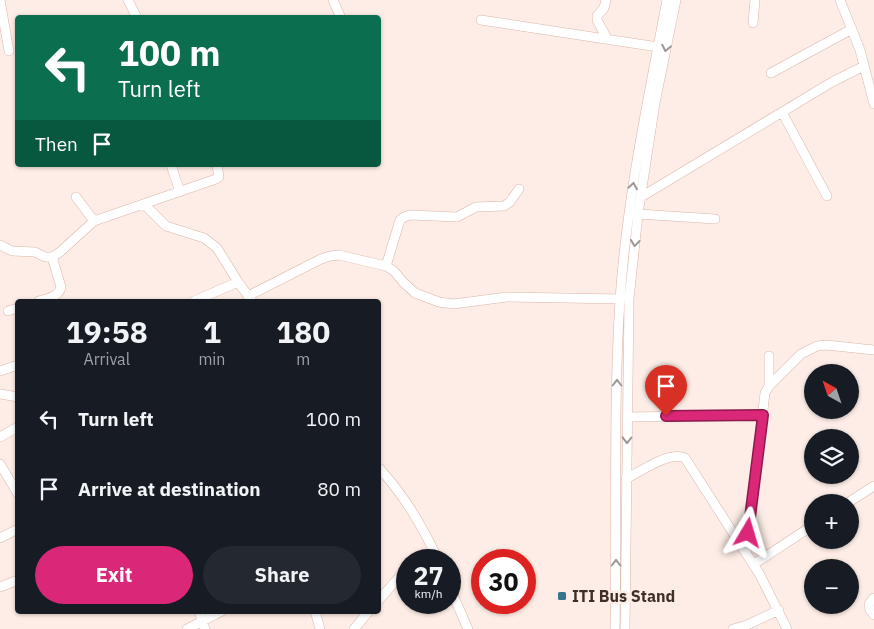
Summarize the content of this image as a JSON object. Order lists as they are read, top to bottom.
{
  "places": {
    "transit": ["ITI Bus Stand"]
  },
  "north": "top left",
  "page": {
    "turn": ["100 m", "Turn left"],
    "then": "Then",
    "eta": [
      "19:58",
      "Arrival",
      "1",
      "min",
      "180",
      "m"
    ],
    "map_buttons": ["+", "−"],
    "list": [
      {
        "name": "Turn left",
        "value": "100 m"
      },
      {
        "name": "Arrive at destination",
        "value": "80 m"
      }
    ],
    "buttons": ["Exit", "Share"],
    "speed": "27 km/h",
    "limit": "30"
  }
}
